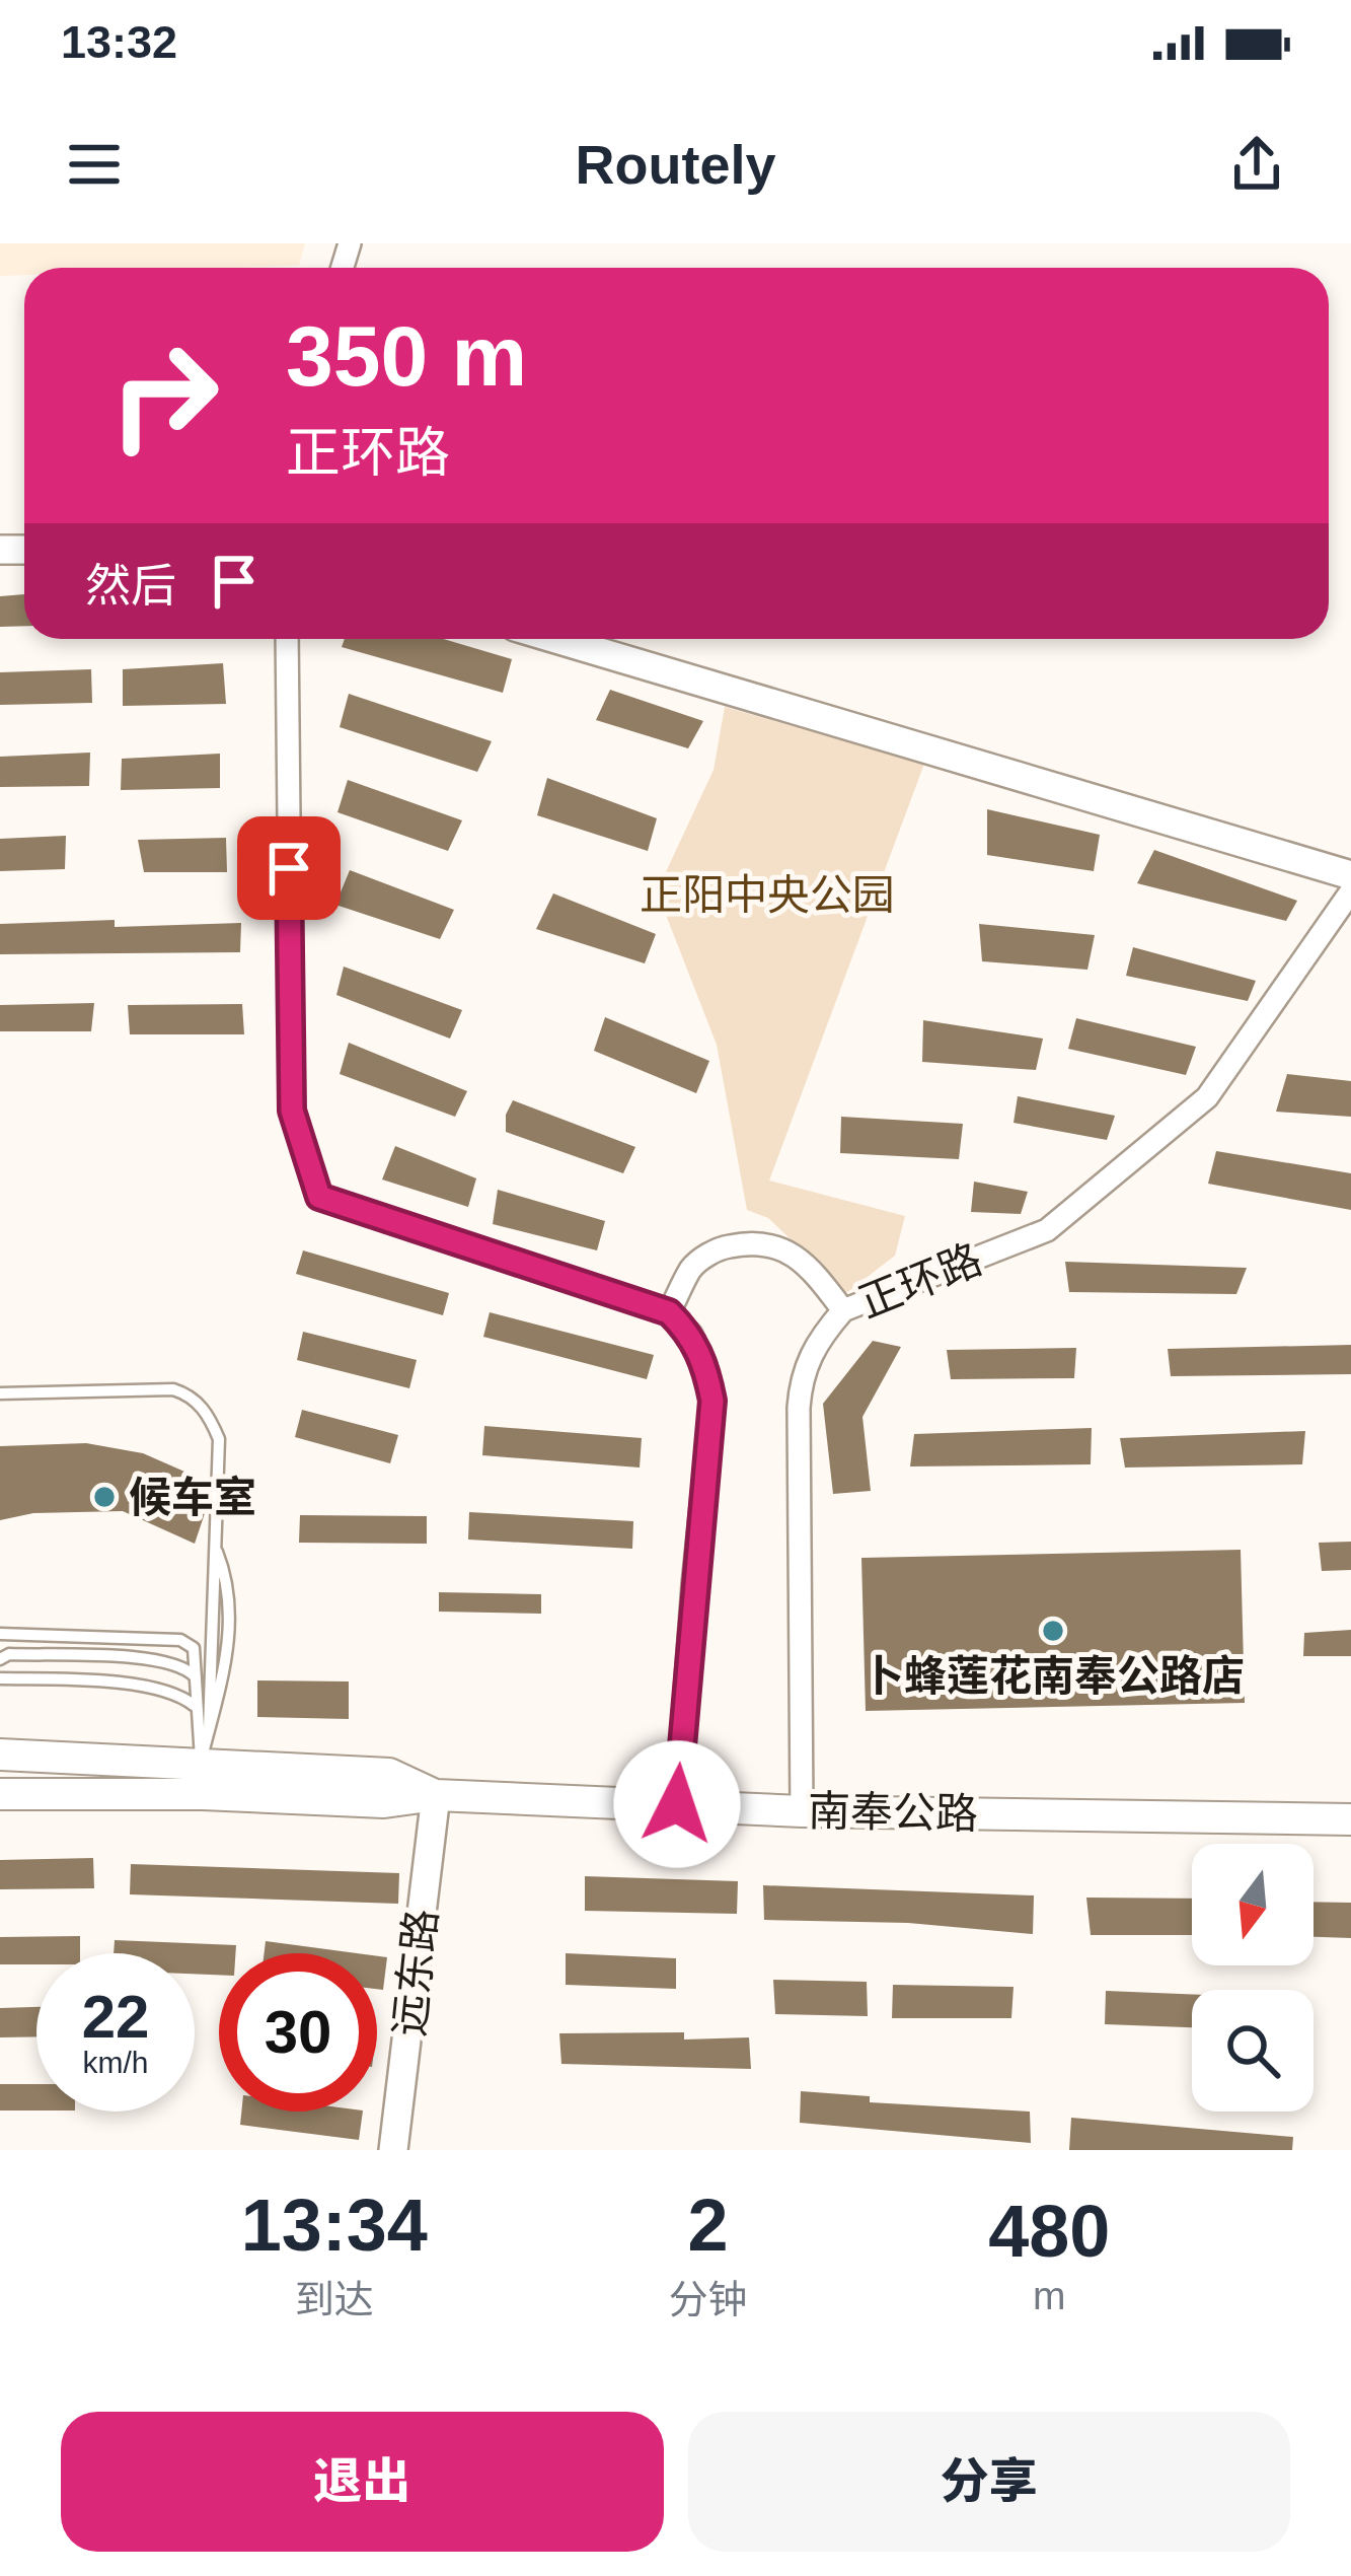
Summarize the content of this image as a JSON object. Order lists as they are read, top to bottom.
{
  "streets": {
    "main road": ["南奉公路", "远东路"],
    "street": ["正环路"]
  },
  "crossings": [
    ["正环路", "南奉公路"],
    ["南奉公路", "远东路"]
  ],
  "parks": ["正阳中央公园"],
  "places": ["候车室", "卜蜂莲花南奉公路店"],
  "north": "bottom",
  "page": {
    "status": "13:32",
    "header": "Routely",
    "turn": ["350 m", "正环路"],
    "then": "然后",
    "speed": "22 km/h",
    "limit": "30",
    "eta": [
      "13:34",
      "到达",
      "2",
      "分钟",
      "480",
      "m"
    ],
    "buttons": ["退出", "分享"]
  }
}
